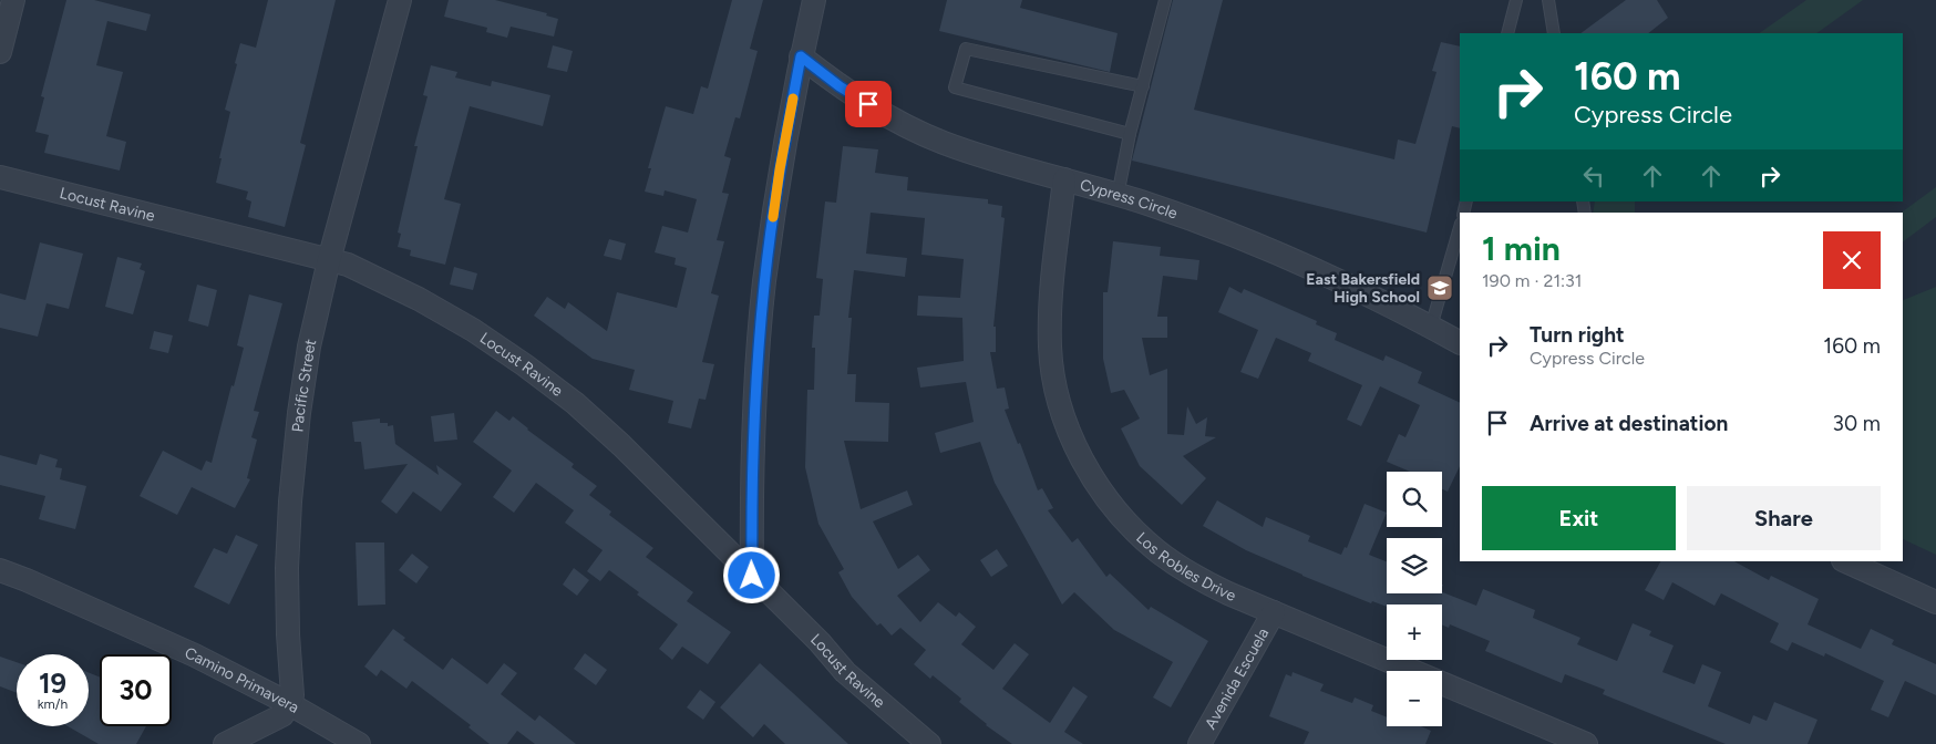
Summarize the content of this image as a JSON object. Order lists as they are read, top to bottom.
{
  "streets": {
    "street": [
      "Cypress Circle",
      "Locust Ravine",
      "Pacific Street",
      "Los Robles Drive",
      "Avenida Escuela",
      "Camino Primavera"
    ]
  },
  "crossings": [
    ["Cypress Circle", "Los Robles Drive"],
    ["Locust Ravine", "Pacific Street"],
    ["Pacific Street", "Camino Primavera"],
    ["Los Robles Drive", "Avenida Escuela"]
  ],
  "places": {
    "school or university": ["East Bakersfield High School"]
  },
  "page": {
    "turn": ["160 m", "Cypress Circle"],
    "heading": ["1 min", "190 m · 21:31"],
    "list": [
      {
        "name": "Turn right",
        "note": "Cypress Circle",
        "value": "160 m"
      },
      {
        "name": "Arrive at destination",
        "value": "30 m"
      }
    ],
    "map_buttons": ["+", "−"],
    "buttons": ["Exit", "Share"],
    "speed": "19 km/h",
    "limit": "30"
  }
}
